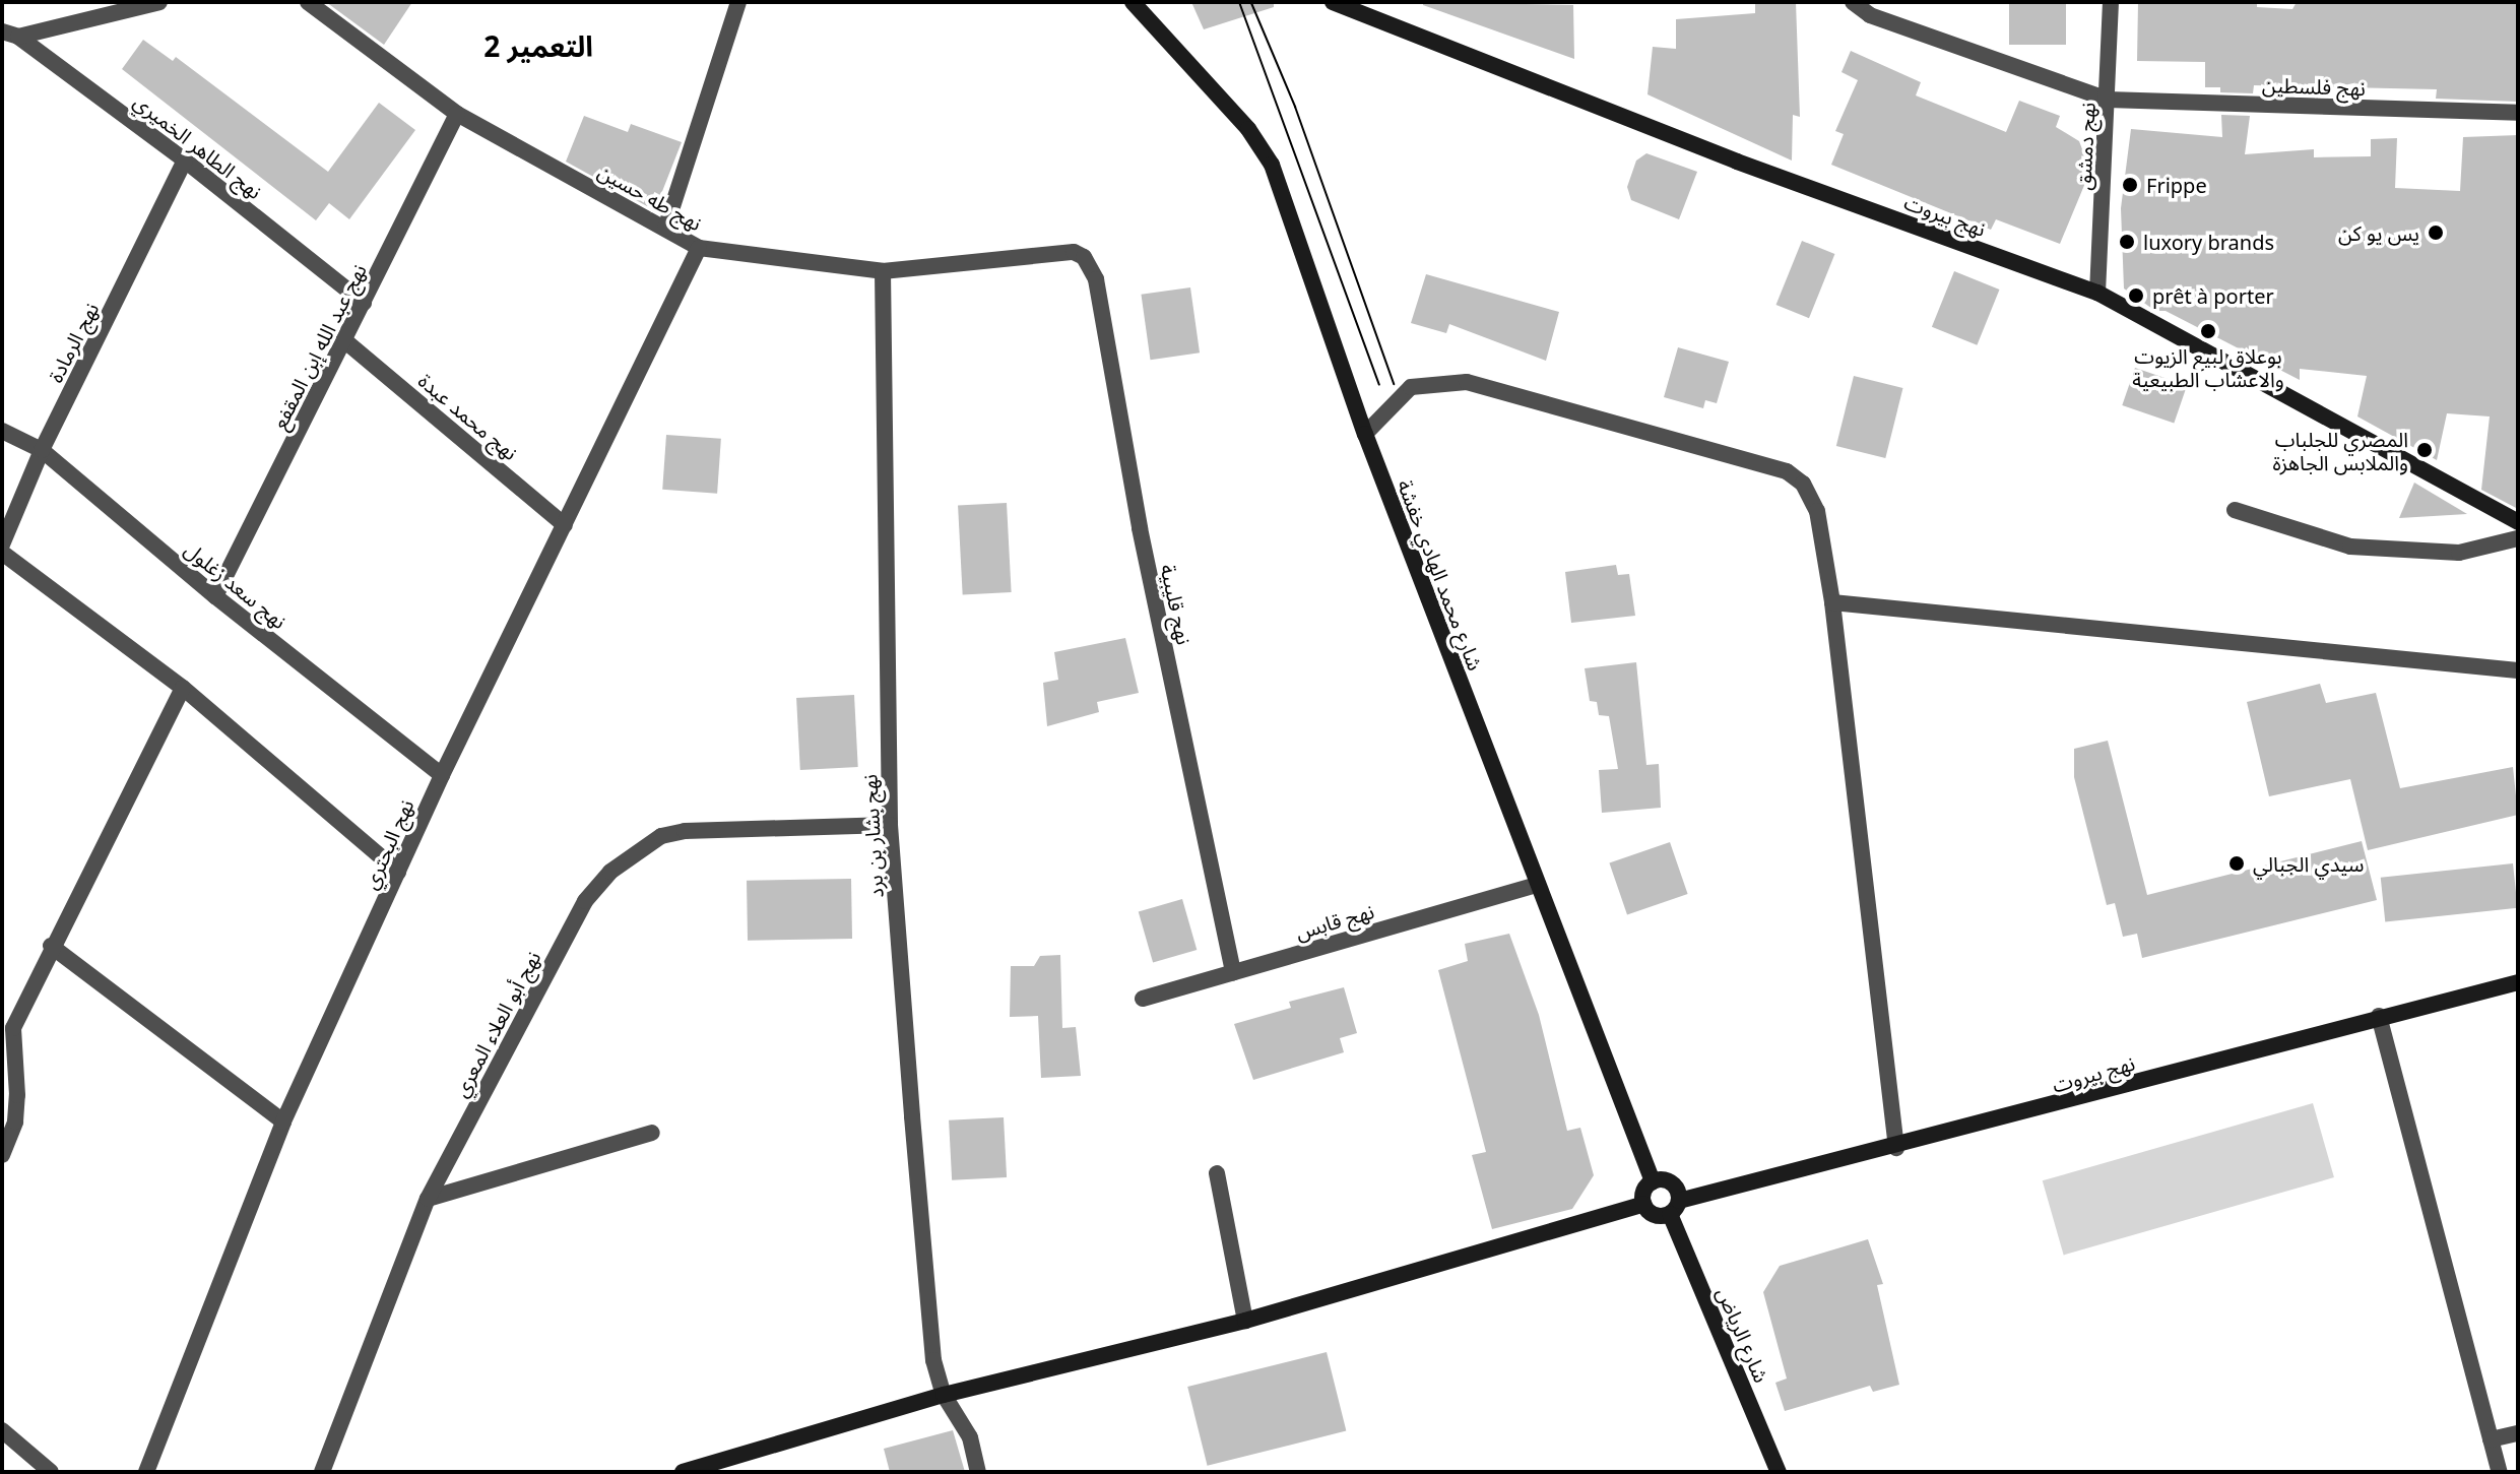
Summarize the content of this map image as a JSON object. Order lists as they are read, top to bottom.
{
  "streets": {
    "street": [
      "نهج فلسطين",
      "نهج الطاهر الخميري",
      "نهج دمشق",
      "نهج طه حسين",
      "نهج بيروت",
      "نهج الرمادة",
      "نهج عبد الله إبن المقفع",
      "نهج محمد عبدة",
      "شارع محمد الهادي خفشة",
      "نهج سعد زغلول",
      "نهج قليبية",
      "نهج بشار بن برد",
      "نهج البحتري",
      "نهج قابس",
      "نهج أبو العلاء المعري",
      "شارع الرياض"
    ]
  },
  "crossings": [
    ["نهج فلسطين", "نهج دمشق"],
    ["نهج الطاهر الخميري", "نهج الرمادة"],
    ["نهج الطاهر الخميري", "نهج عبد الله إبن المقفع"],
    ["نهج دمشق", "نهج بيروت"],
    ["نهج طه حسين", "نهج عبد الله إبن المقفع"],
    ["نهج طه حسين", "نهج قليبية"],
    ["نهج طه حسين", "نهج بشار بن برد"],
    ["نهج طه حسين", "نهج البحتري"],
    ["نهج بيروت", "شارع محمد الهادي خفشة"],
    ["نهج بيروت", "شارع الرياض"],
    ["نهج الرمادة", "نهج سعد زغلول"],
    ["نهج عبد الله إبن المقفع", "نهج محمد عبدة"],
    ["نهج عبد الله إبن المقفع", "نهج سعد زغلول"],
    ["نهج محمد عبدة", "نهج البحتري"],
    ["شارع محمد الهادي خفشة", "نهج قابس"],
    ["شارع محمد الهادي خفشة", "شارع الرياض"],
    ["نهج سعد زغلول", "نهج البحتري"],
    ["نهج قليبية", "نهج قابس"],
    ["نهج بشار بن برد", "نهج أبو العلاء المعري"]
  ],
  "districts": ["التعمير 2"],
  "places": [
    "Frippe",
    "يس يو كن",
    "luxory brands",
    "prêt à porter",
    "بوعلاق لبيع الزيوت والاعشاب الطبيعية",
    "المصري للجلباب والملابس الجاهزة",
    "سيدي الجبالي"
  ]
}
